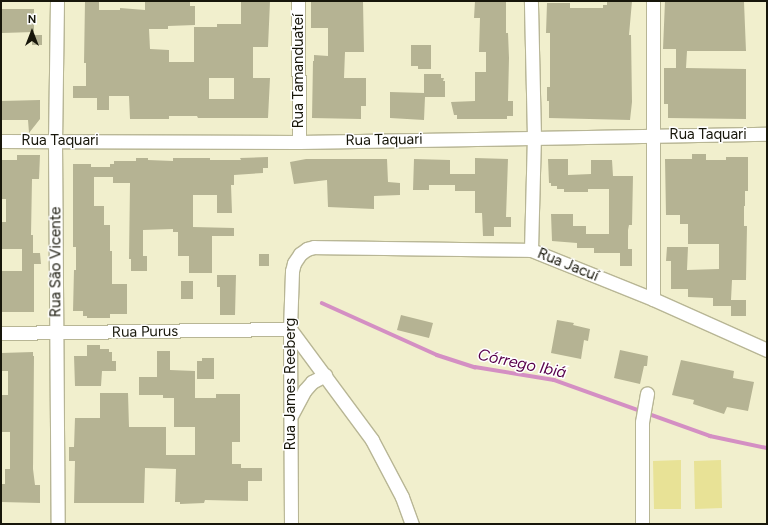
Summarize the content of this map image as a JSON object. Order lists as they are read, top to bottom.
{
  "streets": {
    "street": [
      "Rua Tamanduateí",
      "Rua Taquari",
      "Rua São Vicente",
      "Rua Jacuí",
      "Rua Purus",
      "Rua James Reeberg"
    ]
  },
  "crossings": [
    ["Rua Tamanduateí", "Rua Taquari"],
    ["Rua Taquari", "Rua São Vicente"],
    ["Rua São Vicente", "Rua Purus"],
    ["Rua Jacuí", "Rua James Reeberg"],
    ["Rua Purus", "Rua James Reeberg"]
  ],
  "water": ["Córrego Ibiá"],
  "north": "top"
}
